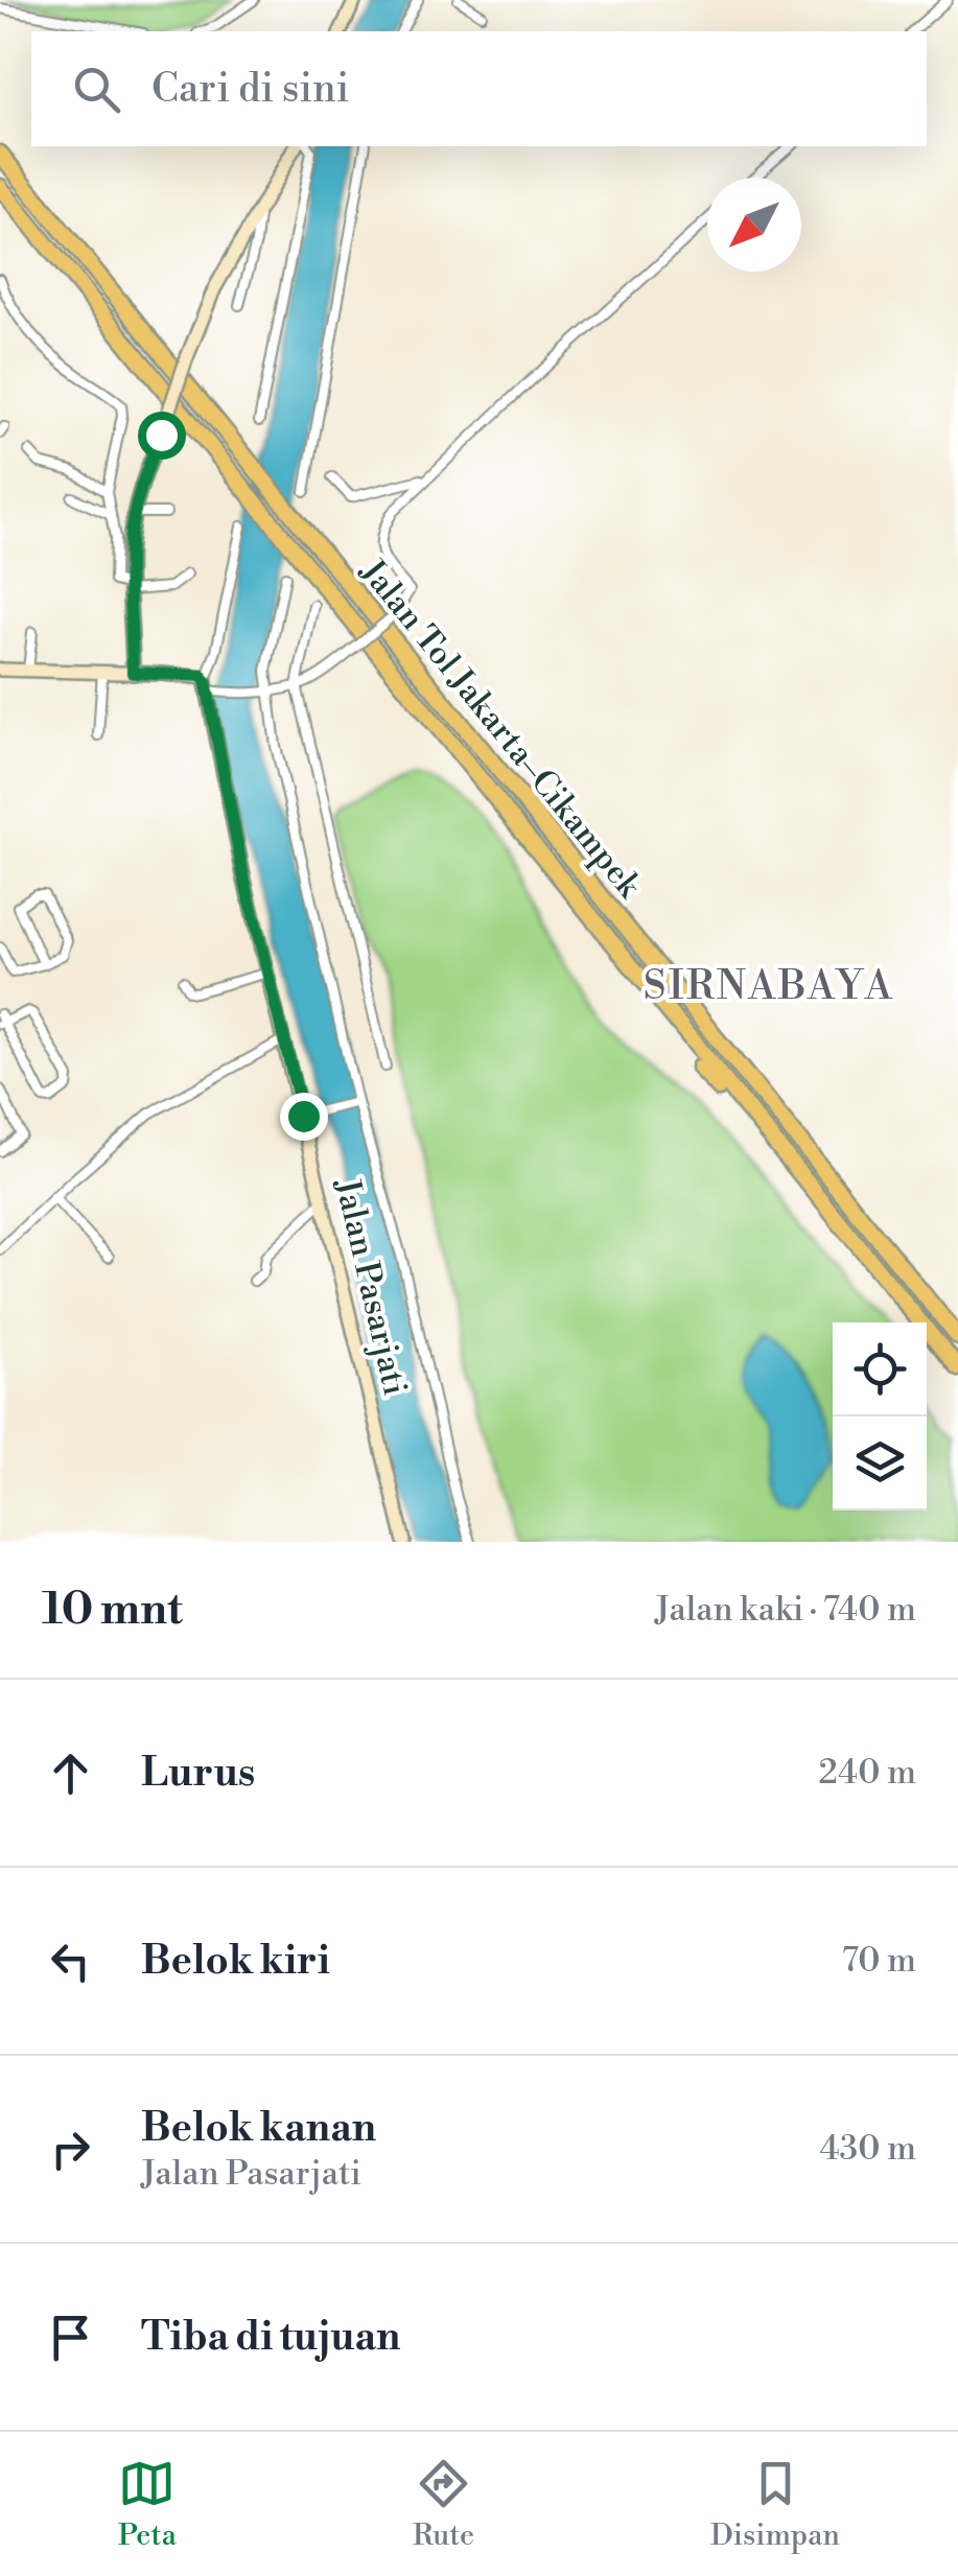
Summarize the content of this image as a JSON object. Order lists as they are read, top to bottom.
{
  "streets": {
    "highway": ["Jalan Tol Jakarta–Cikampek"],
    "main road": ["Jalan Pasarjati"]
  },
  "districts": ["SIRNABAYA"],
  "north": "bottom left",
  "page": {
    "search": "Cari di sini",
    "heading": ["10 mnt", "Jalan kaki · 740 m"],
    "list": [
      ["Lurus", "240 m"],
      ["Belok kiri", "70 m"],
      ["Belok kanan", "Jalan Pasarjati", "430 m"],
      "Tiba di tujuan"
    ],
    "nav": ["Peta", "Rute", "Disimpan"]
  }
}
